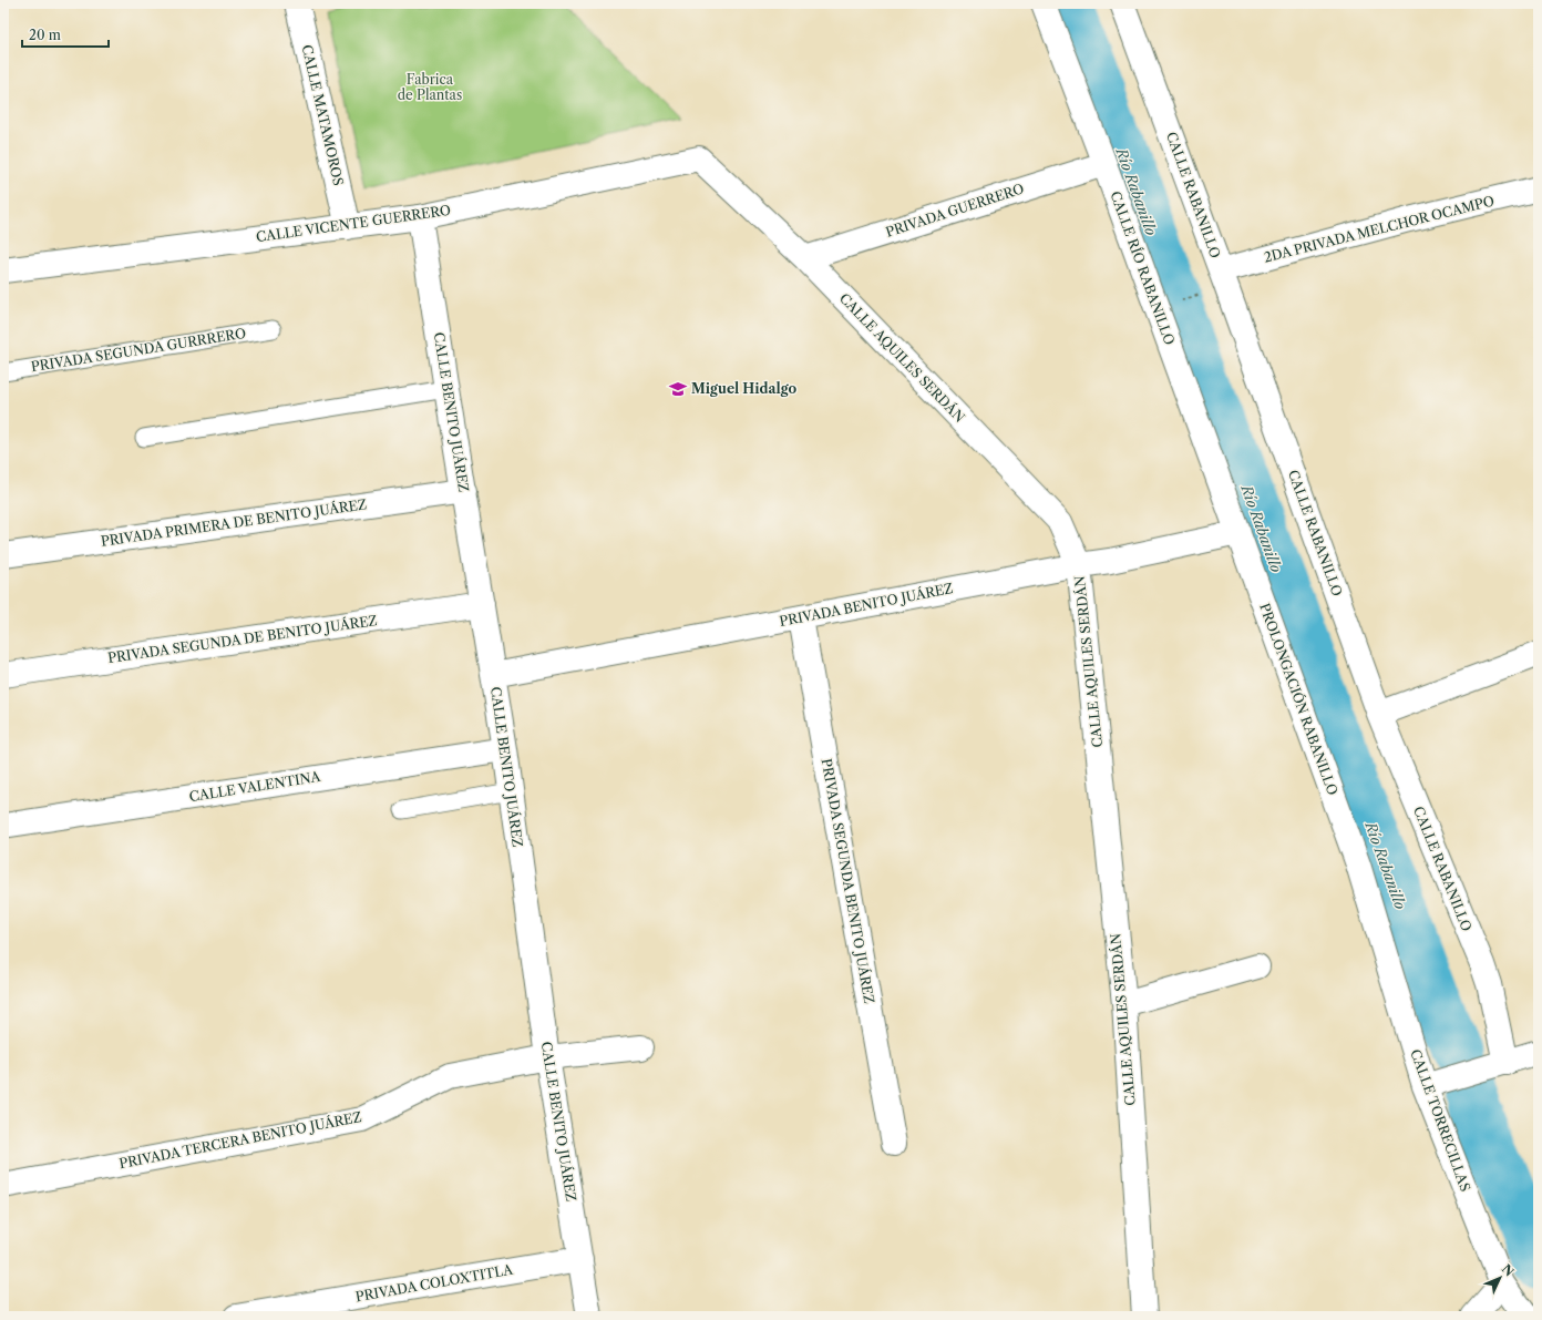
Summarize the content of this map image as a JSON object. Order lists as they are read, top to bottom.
{
  "streets": {
    "street": [
      "CALLE MATAMOROS",
      "CALLE RABANILLO",
      "PRIVADA GUERRERO",
      "CALLE VICENTE GUERRERO",
      "2DA PRIVADA MELCHOR OCAMPO",
      "CALLE RÍO RABANILLO",
      "CALLE AQUILES SERDÁN",
      "CALLE BENITO JUÁREZ",
      "PRIVADA PRIMERA DE BENITO JUÁREZ",
      "PRIVADA BENITO JUÁREZ",
      "PRIVADA SEGUNDA DE BENITO JUÁREZ",
      "PROLONGACIÓN RABANILLO",
      "CALLE VALENTINA",
      "PRIVADA SEGUNDA BENITO JUÁREZ",
      "CALLE TORRECILLAS",
      "PRIVADA TERCERA BENITO JUÁREZ",
      "PRIVADA COLOXTITLA"
    ],
    "lane": ["PRIVADA SEGUNDA GURRRERO"]
  },
  "crossings": [
    ["CALLE MATAMOROS", "CALLE VICENTE GUERRERO"],
    ["CALLE RABANILLO", "2DA PRIVADA MELCHOR OCAMPO"],
    ["PRIVADA GUERRERO", "CALLE RÍO RABANILLO"],
    ["PRIVADA GUERRERO", "CALLE AQUILES SERDÁN"],
    ["CALLE VICENTE GUERRERO", "CALLE AQUILES SERDÁN"],
    ["CALLE VICENTE GUERRERO", "CALLE BENITO JUÁREZ"],
    ["CALLE RÍO RABANILLO", "PRIVADA BENITO JUÁREZ"],
    ["CALLE RÍO RABANILLO", "PROLONGACIÓN RABANILLO"],
    ["CALLE AQUILES SERDÁN", "PRIVADA BENITO JUÁREZ"],
    ["CALLE BENITO JUÁREZ", "PRIVADA PRIMERA DE BENITO JUÁREZ"],
    ["CALLE BENITO JUÁREZ", "PRIVADA BENITO JUÁREZ"],
    ["CALLE BENITO JUÁREZ", "PRIVADA SEGUNDA DE BENITO JUÁREZ"],
    ["CALLE BENITO JUÁREZ", "CALLE VALENTINA"],
    ["CALLE BENITO JUÁREZ", "PRIVADA TERCERA BENITO JUÁREZ"],
    ["CALLE BENITO JUÁREZ", "PRIVADA COLOXTITLA"],
    ["PRIVADA BENITO JUÁREZ", "PROLONGACIÓN RABANILLO"],
    ["PRIVADA BENITO JUÁREZ", "PRIVADA SEGUNDA BENITO JUÁREZ"],
    ["PROLONGACIÓN RABANILLO", "CALLE TORRECILLAS"]
  ],
  "water": ["Río Rabanillo"],
  "parks": ["Fabrica de Plantas"],
  "places": {
    "school or university": ["Miguel Hidalgo"]
  },
  "scale_bar": "20 m",
  "north": "top right"
}
